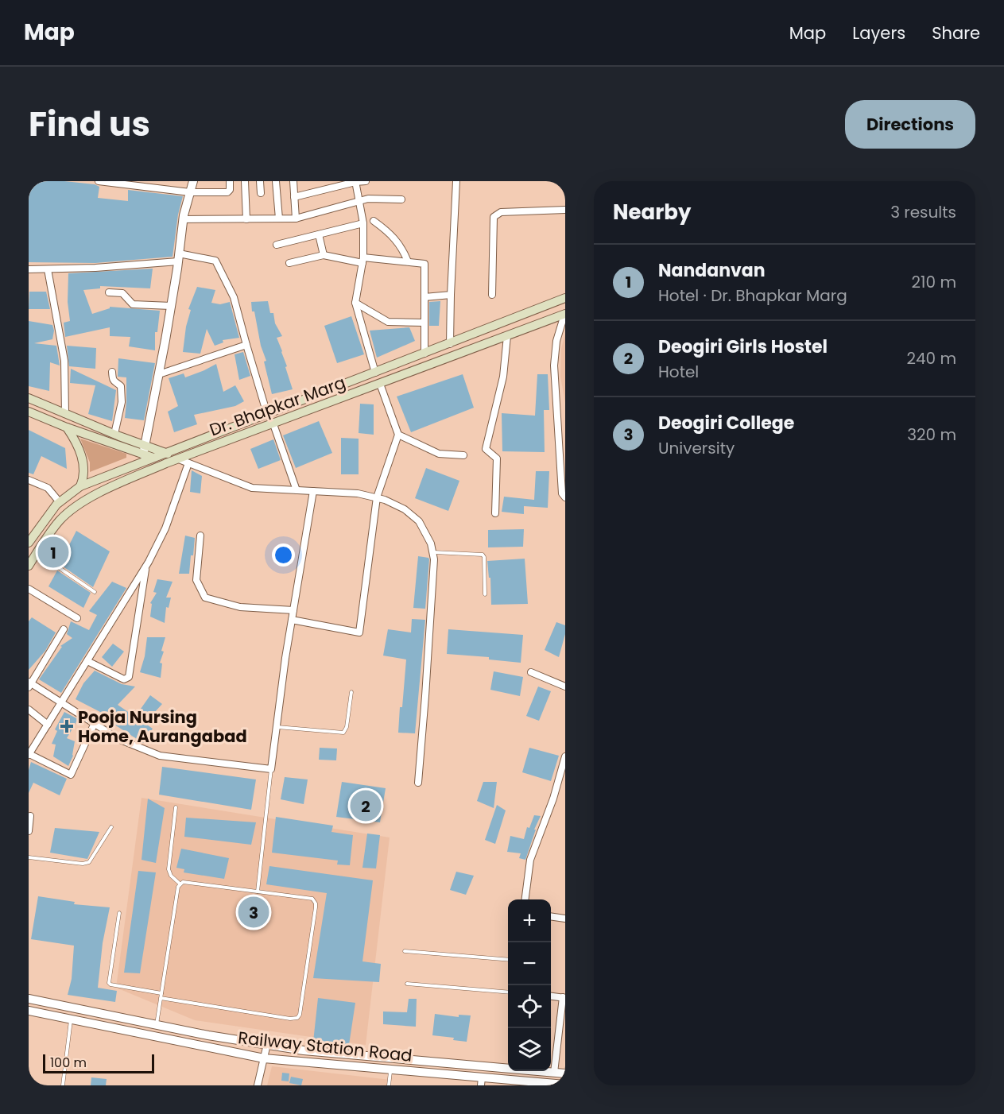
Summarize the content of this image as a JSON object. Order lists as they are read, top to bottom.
{
  "streets": {
    "main road": ["Dr. Bhapkar Marg"],
    "street": ["Railway Station Road"]
  },
  "places": {
    "health": ["Pooja Nursing Home, Aurangabad"]
  },
  "scale_bar": "100 m",
  "page": {
    "header": "Map",
    "nav": ["Map", "Layers", "Share"],
    "title": "Find us",
    "buttons": "Directions",
    "heading": ["Nearby", "3 results"],
    "list": [
      {
        "mark": "1",
        "name": "Nandanvan",
        "note": "Hotel · Dr. Bhapkar Marg",
        "value": "210 m"
      },
      {
        "mark": "2",
        "name": "Deogiri Girls Hostel",
        "note": "Hotel",
        "value": "240 m"
      },
      {
        "mark": "3",
        "name": "Deogiri College",
        "note": "University",
        "value": "320 m"
      }
    ],
    "pins": ["1", "2", "3"],
    "map_buttons": ["+", "−"],
    "scale": "100 m"
  }
}
